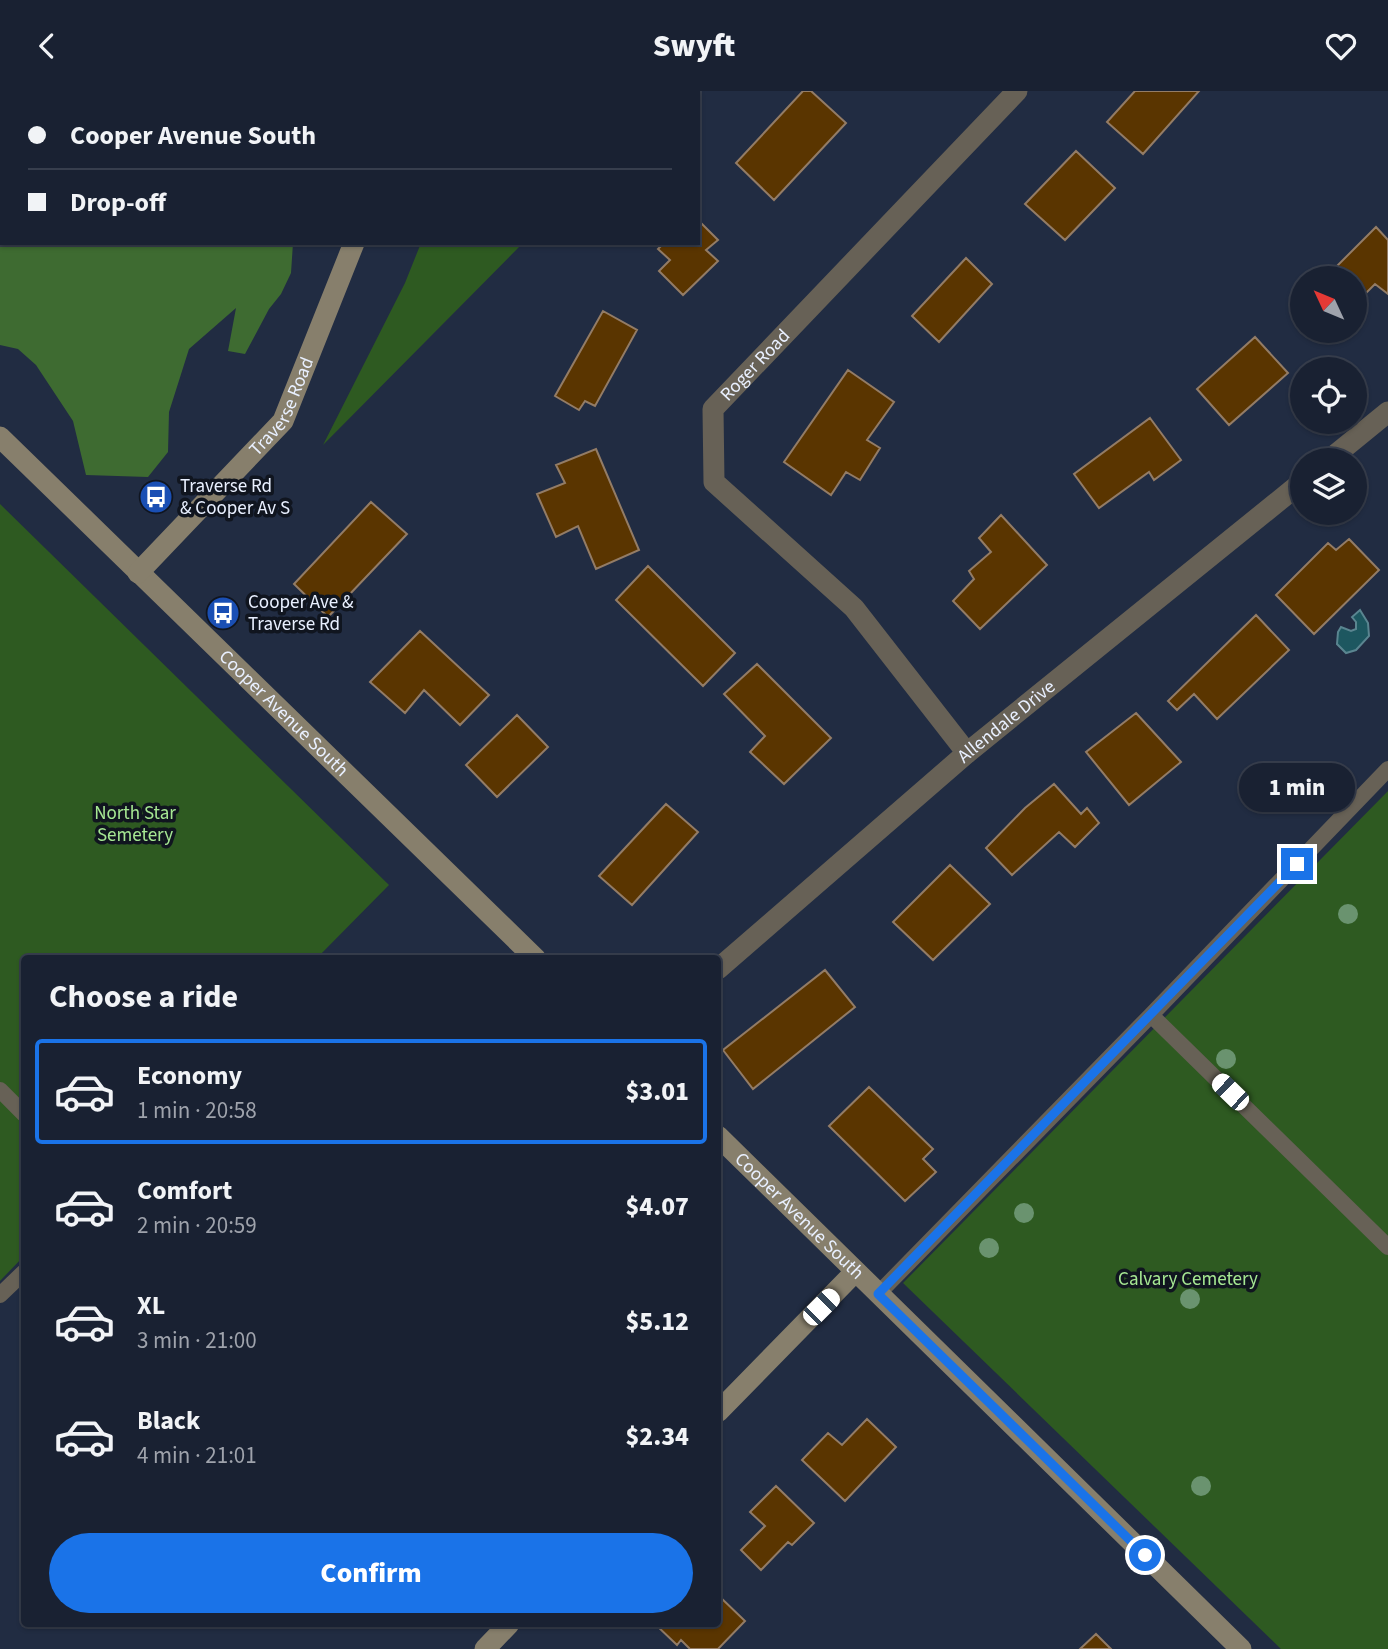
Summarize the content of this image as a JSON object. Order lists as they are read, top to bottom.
{
  "streets": {
    "street": [
      "Roger Road",
      "Traverse Road",
      "Cooper Avenue South",
      "Allendale Drive"
    ]
  },
  "crossings": [
    ["Roger Road", "Allendale Drive"],
    ["Traverse Road", "Cooper Avenue South"]
  ],
  "parks": ["North Star Semetery", "Calvary Cemetery"],
  "places": {
    "bus stop": ["Traverse Rd & Cooper Av S", "Cooper Ave & Traverse Rd"]
  },
  "north": "top left",
  "page": {
    "header": "Swyft",
    "banner": ["Cooper Avenue South", "Drop-off"],
    "bubble": "1 min",
    "heading": "Choose a ride",
    "list": [
      {
        "name": "Economy",
        "note": "1 min · 20:58",
        "value": "$3.01"
      },
      {
        "name": "Comfort",
        "note": "2 min · 20:59",
        "value": "$4.07"
      },
      {
        "name": "XL",
        "note": "3 min · 21:00",
        "value": "$5.12"
      },
      {
        "name": "Black",
        "note": "4 min · 21:01",
        "value": "$2.34"
      }
    ],
    "buttons": "Confirm"
  }
}
